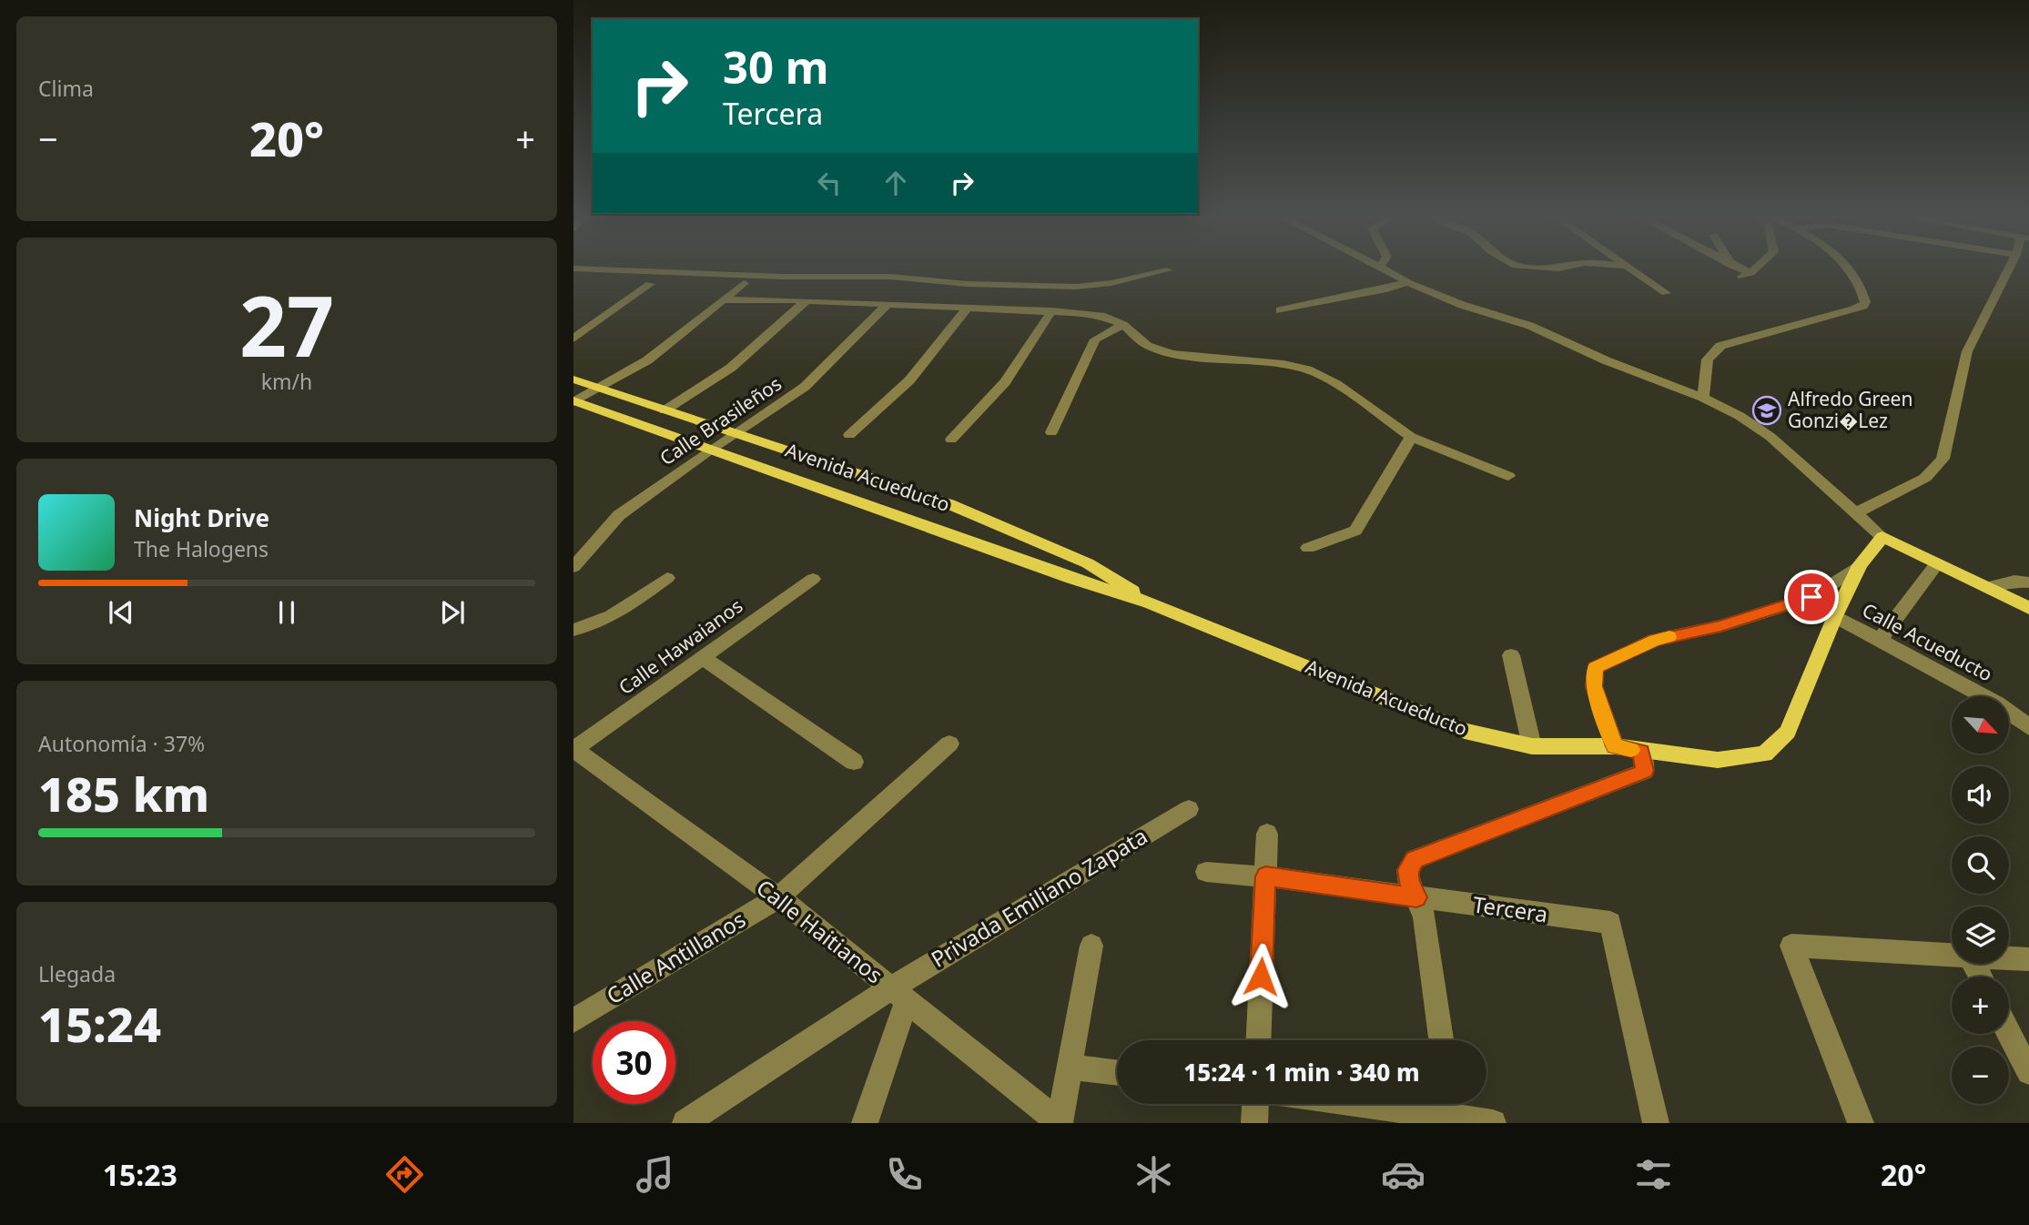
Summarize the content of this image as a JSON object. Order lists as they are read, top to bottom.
{
  "streets": {
    "main road": ["Avenida Acueducto"],
    "street": [
      "Calle Brasileños",
      "Calle Acueducto",
      "Calle Hawaianos",
      "Privada Emiliano Zapata",
      "Tercera",
      "Calle Haitianos",
      "Calle Antillanos"
    ]
  },
  "crossings": [
    ["Calle Brasileños", "Avenida Acueducto"],
    ["Avenida Acueducto", "Calle Acueducto"],
    ["Calle Hawaianos", "Calle Haitianos"],
    ["Privada Emiliano Zapata", "Calle Haitianos"],
    ["Calle Haitianos", "Calle Antillanos"]
  ],
  "places": {
    "school or university": ["Alfredo Green Gonzi�Lez"]
  },
  "north": "bottom right",
  "page": {
    "tile": [
      "Clima",
      ["27", "km/h"],
      ["Autonomía · 37%", "185 km"],
      ["Llegada", "15:24"]
    ],
    "turn": ["30 m", "Tercera"],
    "heat": ["−", "20°", "+"],
    "song": ["Night Drive", "The Halogens"],
    "map_buttons": ["+", "−"],
    "limit": "30",
    "trip": "15:24 · 1 min · 340 m",
    "tabs": ["15:23", "20°"]
  }
}
